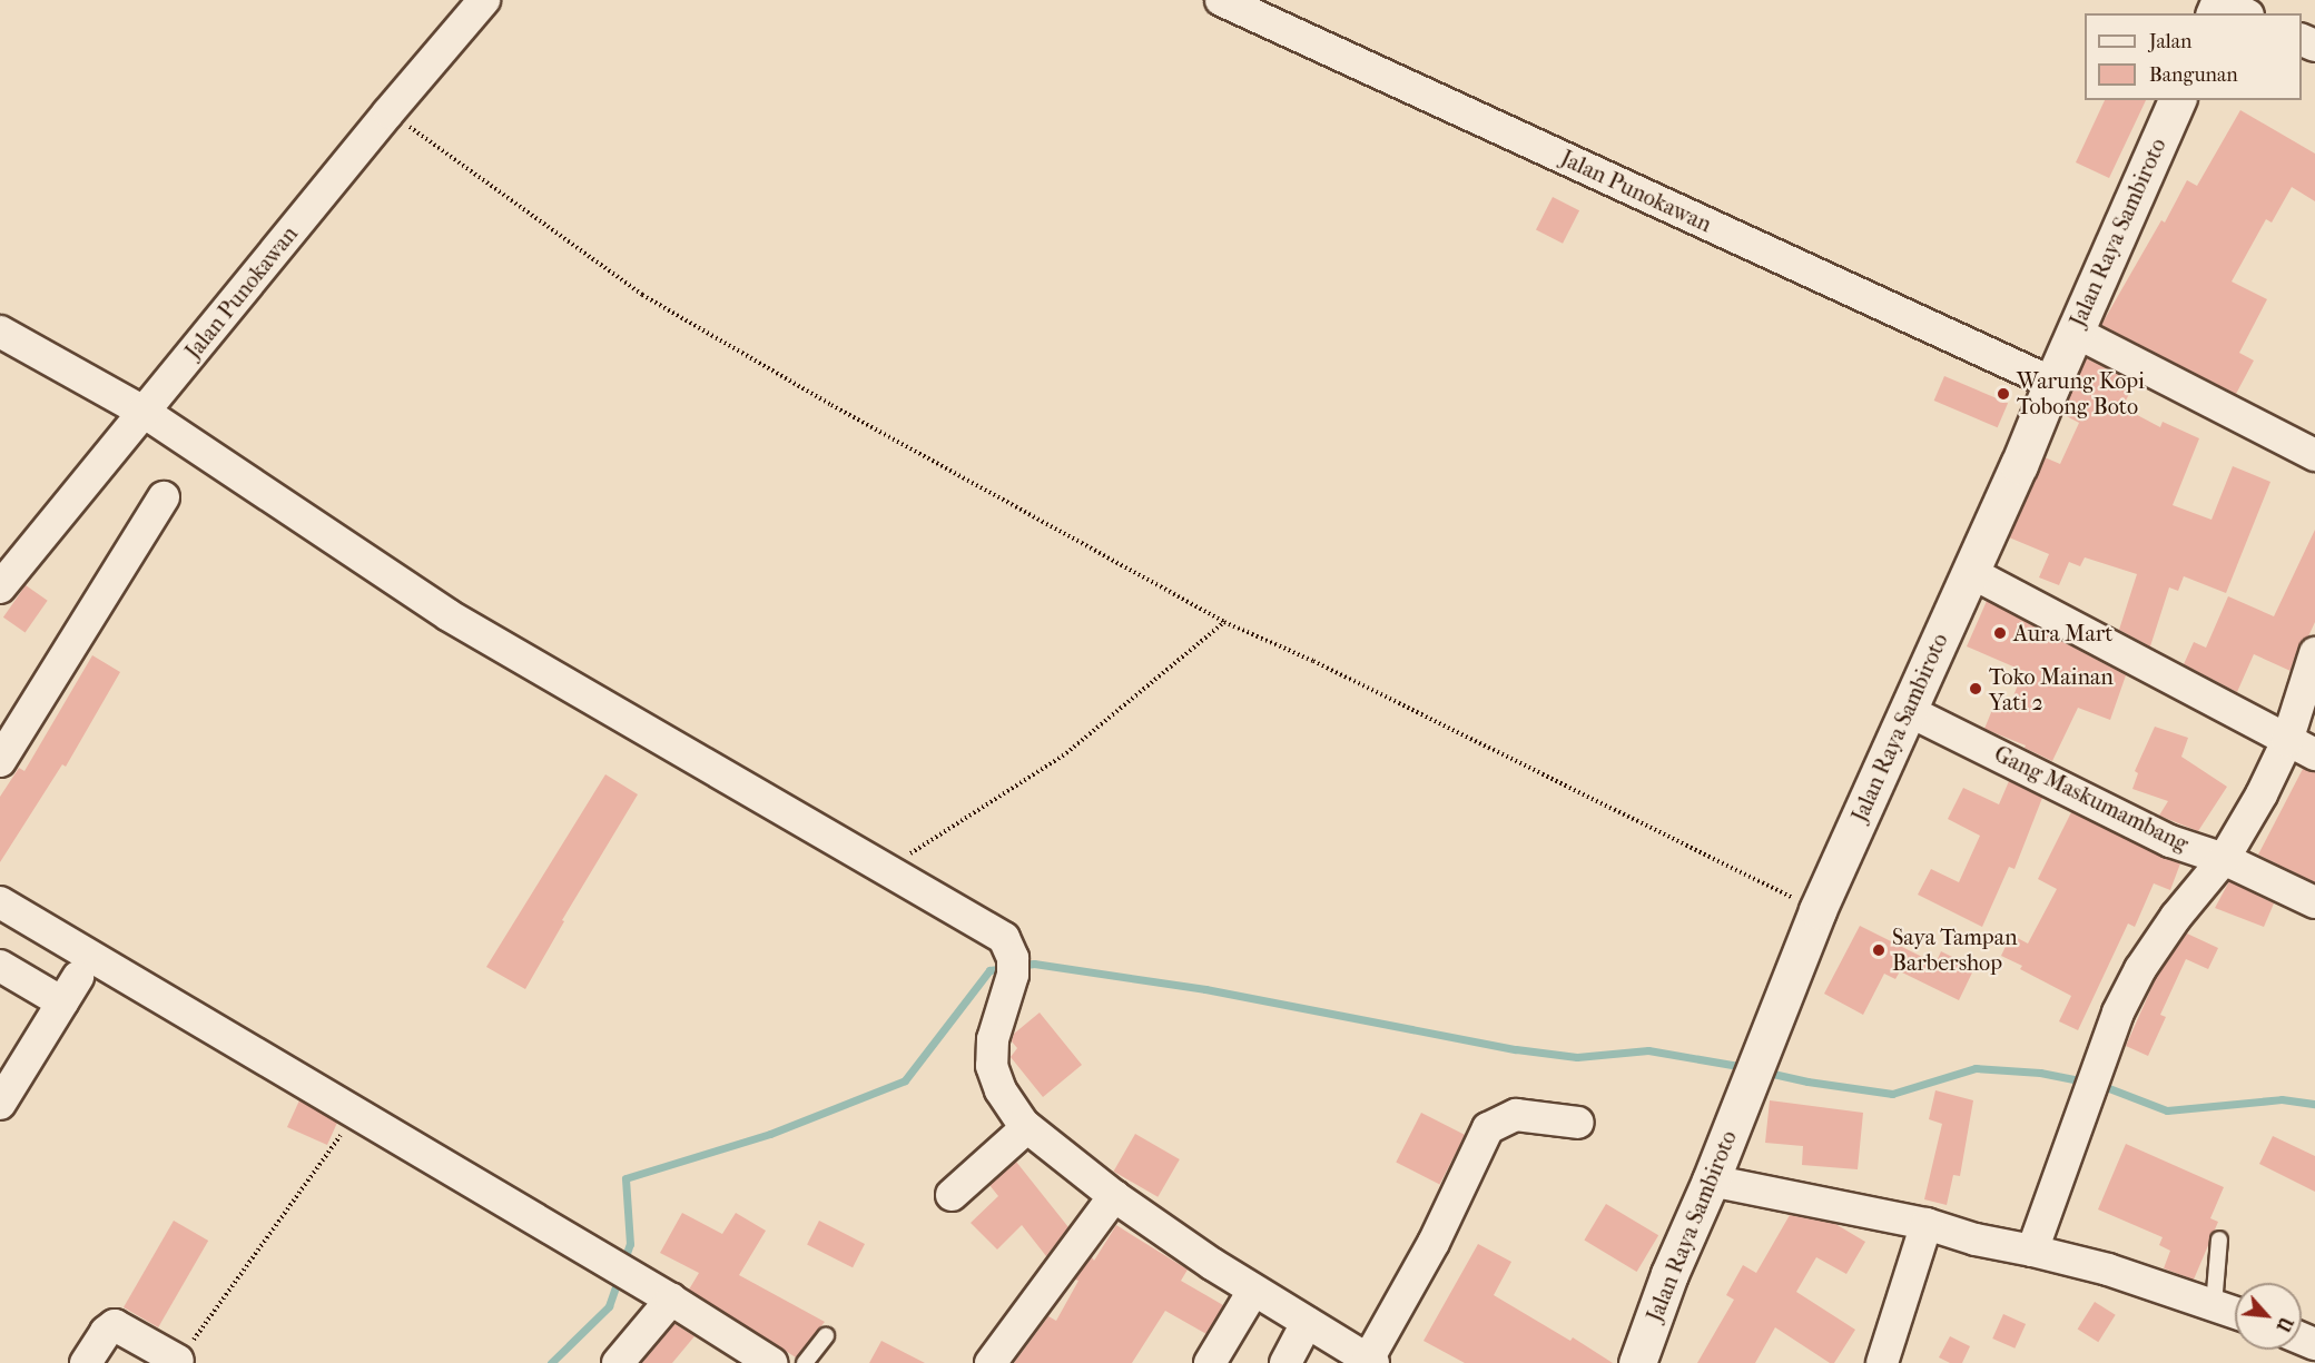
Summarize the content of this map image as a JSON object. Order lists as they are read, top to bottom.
{
  "streets": {
    "street": ["Jalan Punokawan", "Jalan Raya Sambiroto", "Gang Maskumambang"]
  },
  "crossings": [
    ["Jalan Punokawan", "Jalan Raya Sambiroto"],
    ["Jalan Raya Sambiroto", "Gang Maskumambang"]
  ],
  "places": [
    "Warung Kopi Tobong Boto",
    "Aura Mart",
    "Toko Mainan Yati 2",
    "Saya Tampan Barbershop"
  ],
  "legend": ["Jalan", "Bangunan"],
  "north": "bottom right"
}
